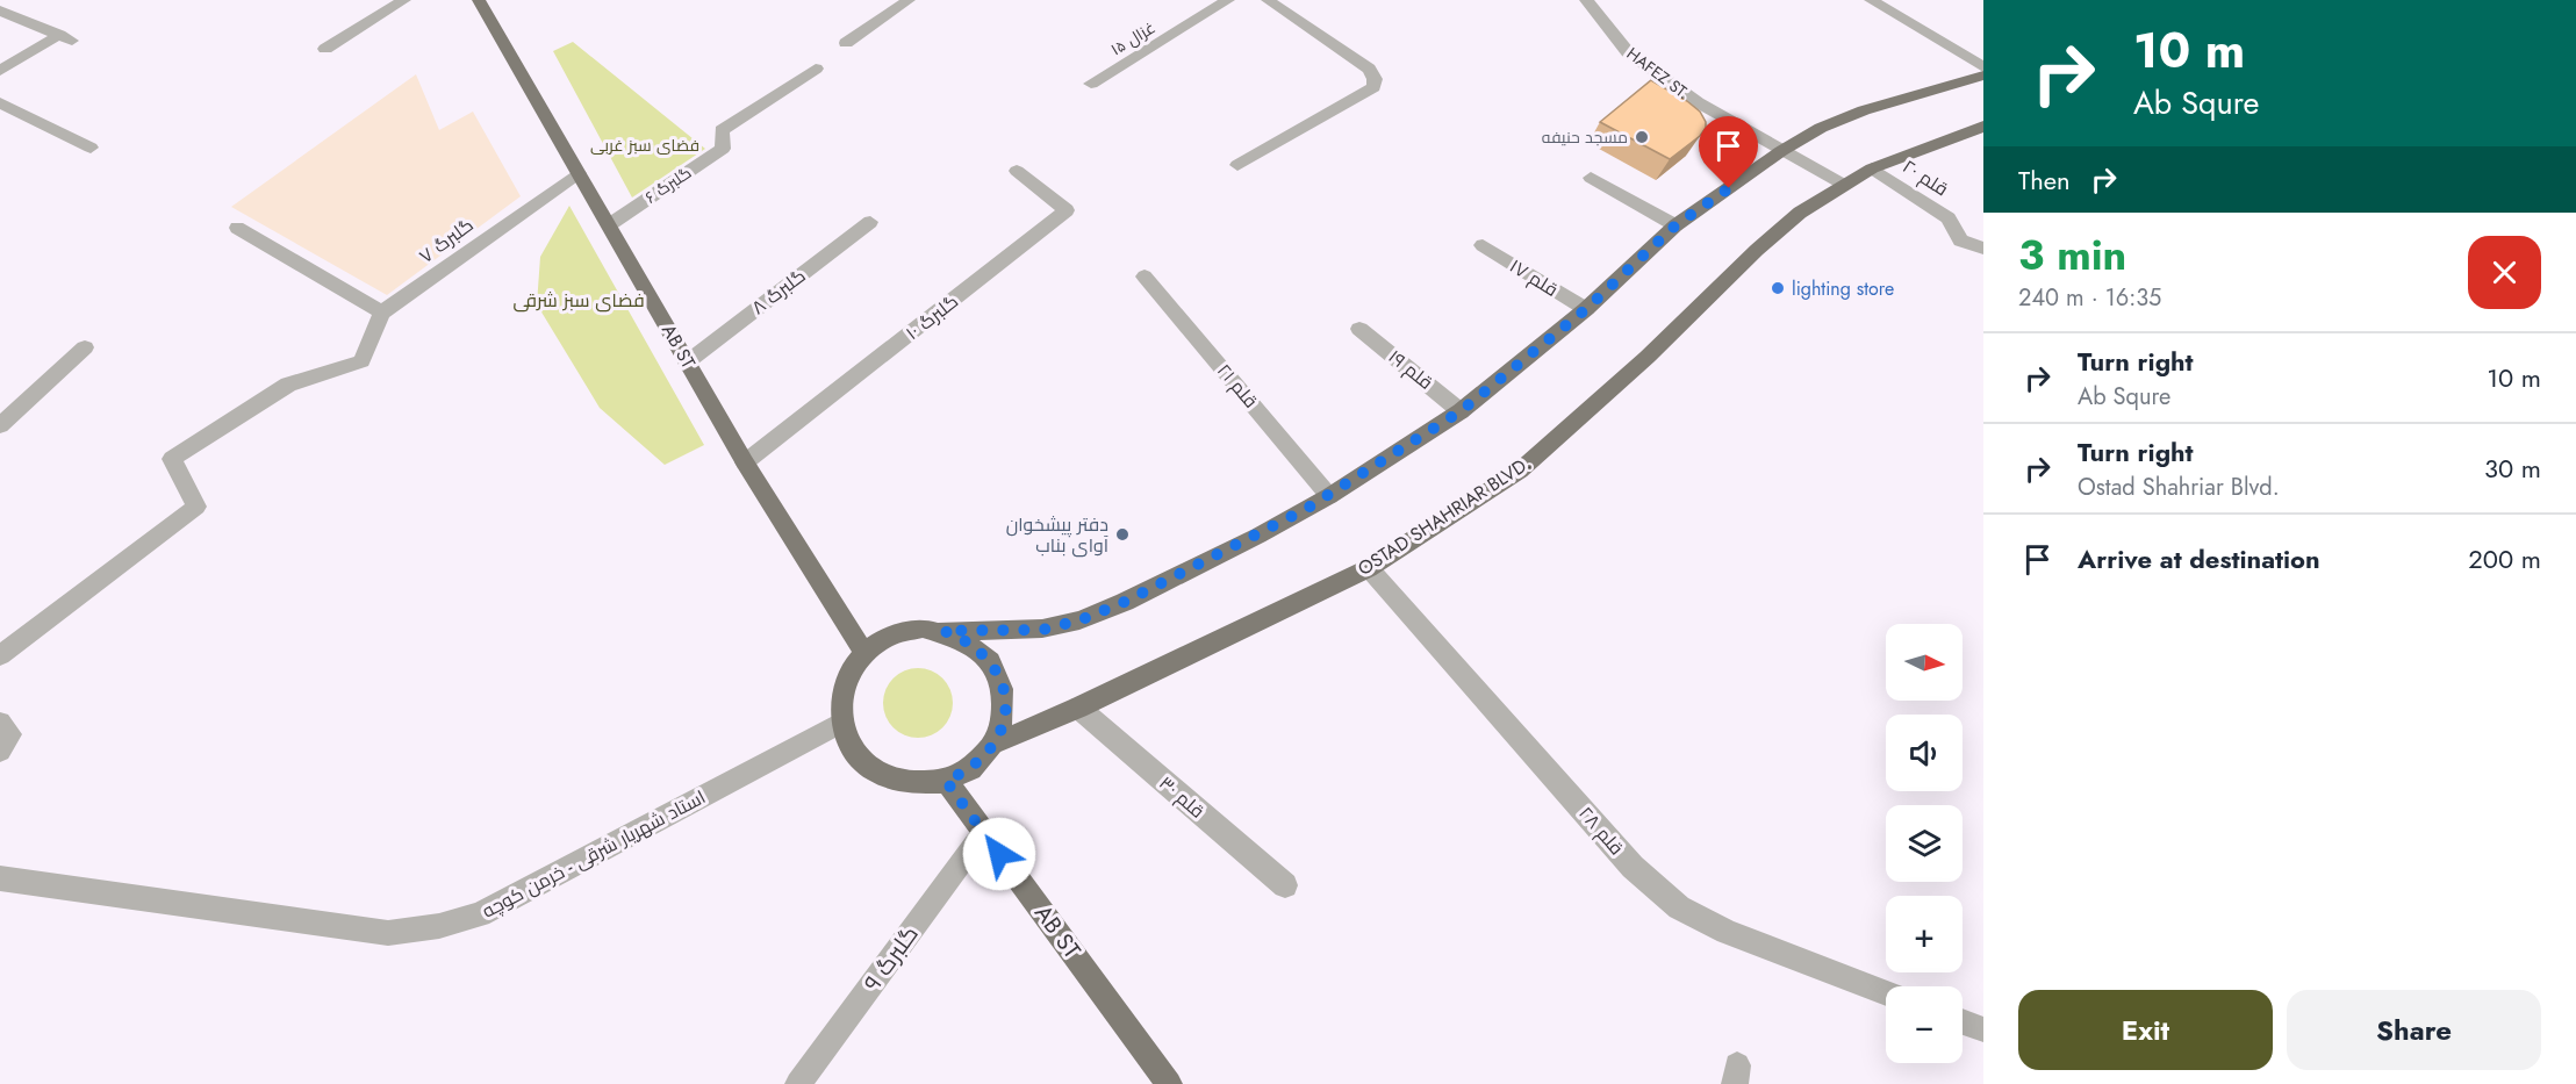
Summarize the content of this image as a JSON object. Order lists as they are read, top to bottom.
{
  "streets": {
    "main road": ["AB ST", "OSTAD SHAHRIAR BLVD."],
    "street": [
      "غزال ۱۵",
      "HAFEZ ST.",
      "قلم ۲۰",
      "گلبرگ ۶",
      "گلبرگ ۷",
      "قلم ۱۷",
      "گلبرگ ۸",
      "گلبرگ ۱۰",
      "قلم ۱۹",
      "قلم ۲۱",
      "قلم ۳۰",
      "قلم ۲۸",
      "استاد شهریار شرقی - خرمن کوچه",
      "گلبرگ ۹"
    ]
  },
  "crossings": [
    ["HAFEZ ST.", "OSTAD SHAHRIAR BLVD."],
    ["قلم ۲۰", "OSTAD SHAHRIAR BLVD."],
    ["گلبرگ ۶", "AB ST"],
    ["گلبرگ ۷", "AB ST"],
    ["گلبرگ ۸", "AB ST"],
    ["گلبرگ ۱۰", "AB ST"],
    ["AB ST", "OSTAD SHAHRIAR BLVD."],
    ["AB ST", "استاد شهریار شرقی - خرمن کوچه"],
    ["AB ST", "گلبرگ ۹"],
    ["OSTAD SHAHRIAR BLVD.", "قلم ۳۰"],
    ["OSTAD SHAHRIAR BLVD.", "قلم ۲۸"],
    ["OSTAD SHAHRIAR BLVD.", "استاد شهریار شرقی - خرمن کوچه"]
  ],
  "parks": ["فضای سبز غربی", "فضای سبز شرقی"],
  "places": ["مسجد حنیفه", "lighting store", "دفتر پیشخوان آوای بناب"],
  "north": "right",
  "page": {
    "turn": ["10 m", "Ab Squre"],
    "then": "Then",
    "heading": ["3 min", "240 m · 16:35"],
    "list": [
      {
        "name": "Turn right",
        "note": "Ab Squre",
        "value": "10 m"
      },
      {
        "name": "Turn right",
        "note": "Ostad Shahriar Blvd.",
        "value": "30 m"
      },
      {
        "name": "Arrive at destination",
        "value": "200 m"
      }
    ],
    "map_buttons": ["+", "−"],
    "buttons": ["Exit", "Share"]
  }
}
